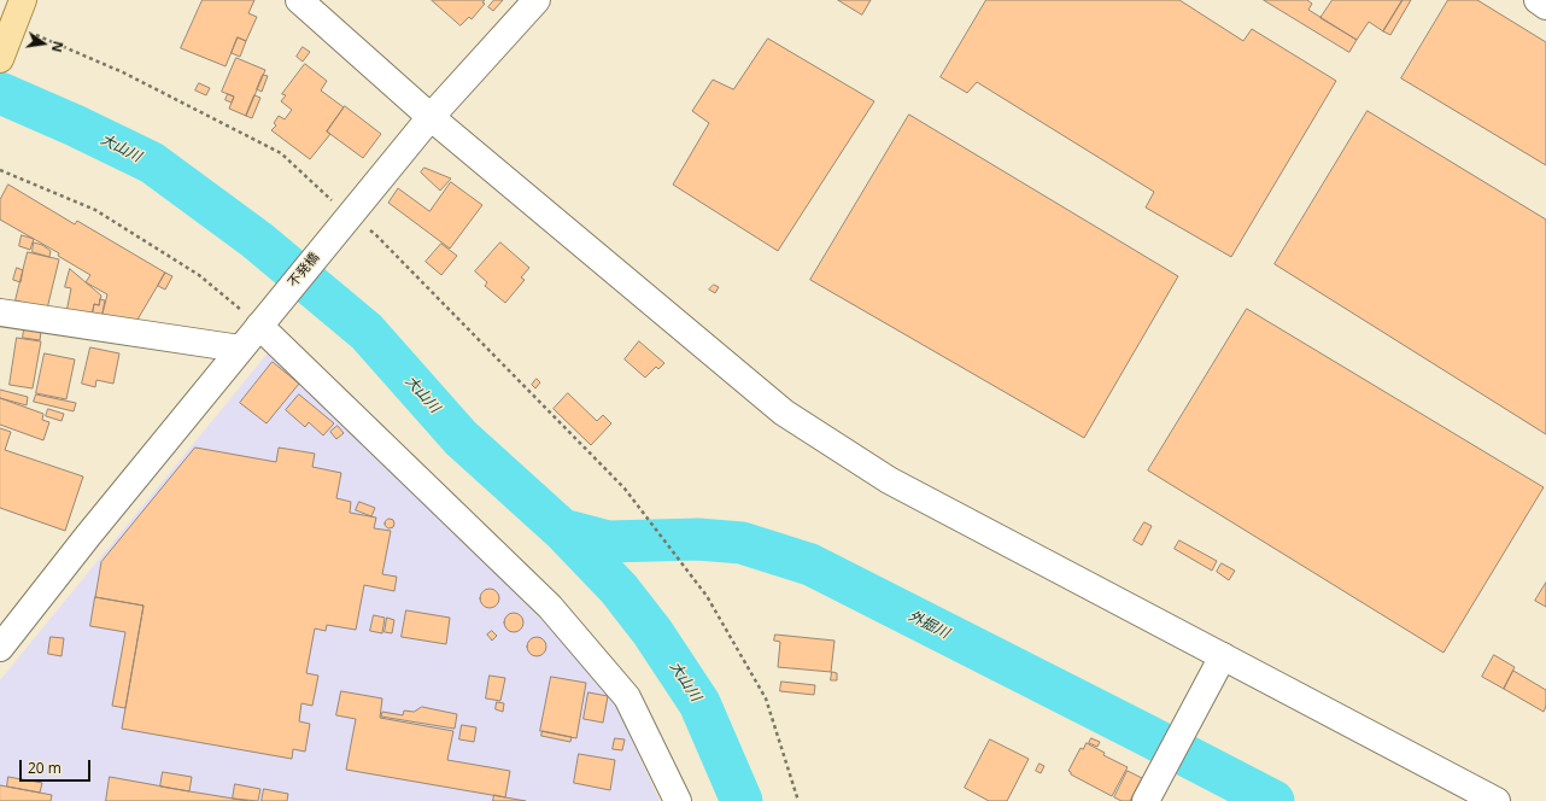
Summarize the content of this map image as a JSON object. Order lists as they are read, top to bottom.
{
  "streets": {
    "street": ["不発橋"]
  },
  "water": ["大山川", "外掘川"],
  "scale_bar": "20 m",
  "north": "right"
}
